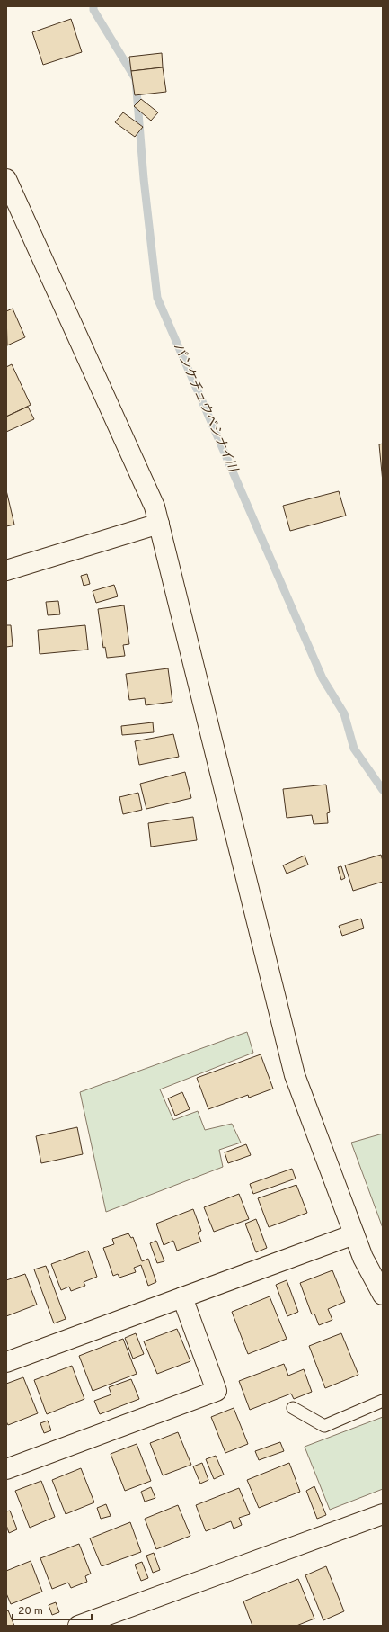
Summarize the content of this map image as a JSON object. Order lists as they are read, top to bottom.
{
  "water": ["パンケチュウベシナイ川"],
  "scale_bar": "20 m"
}
